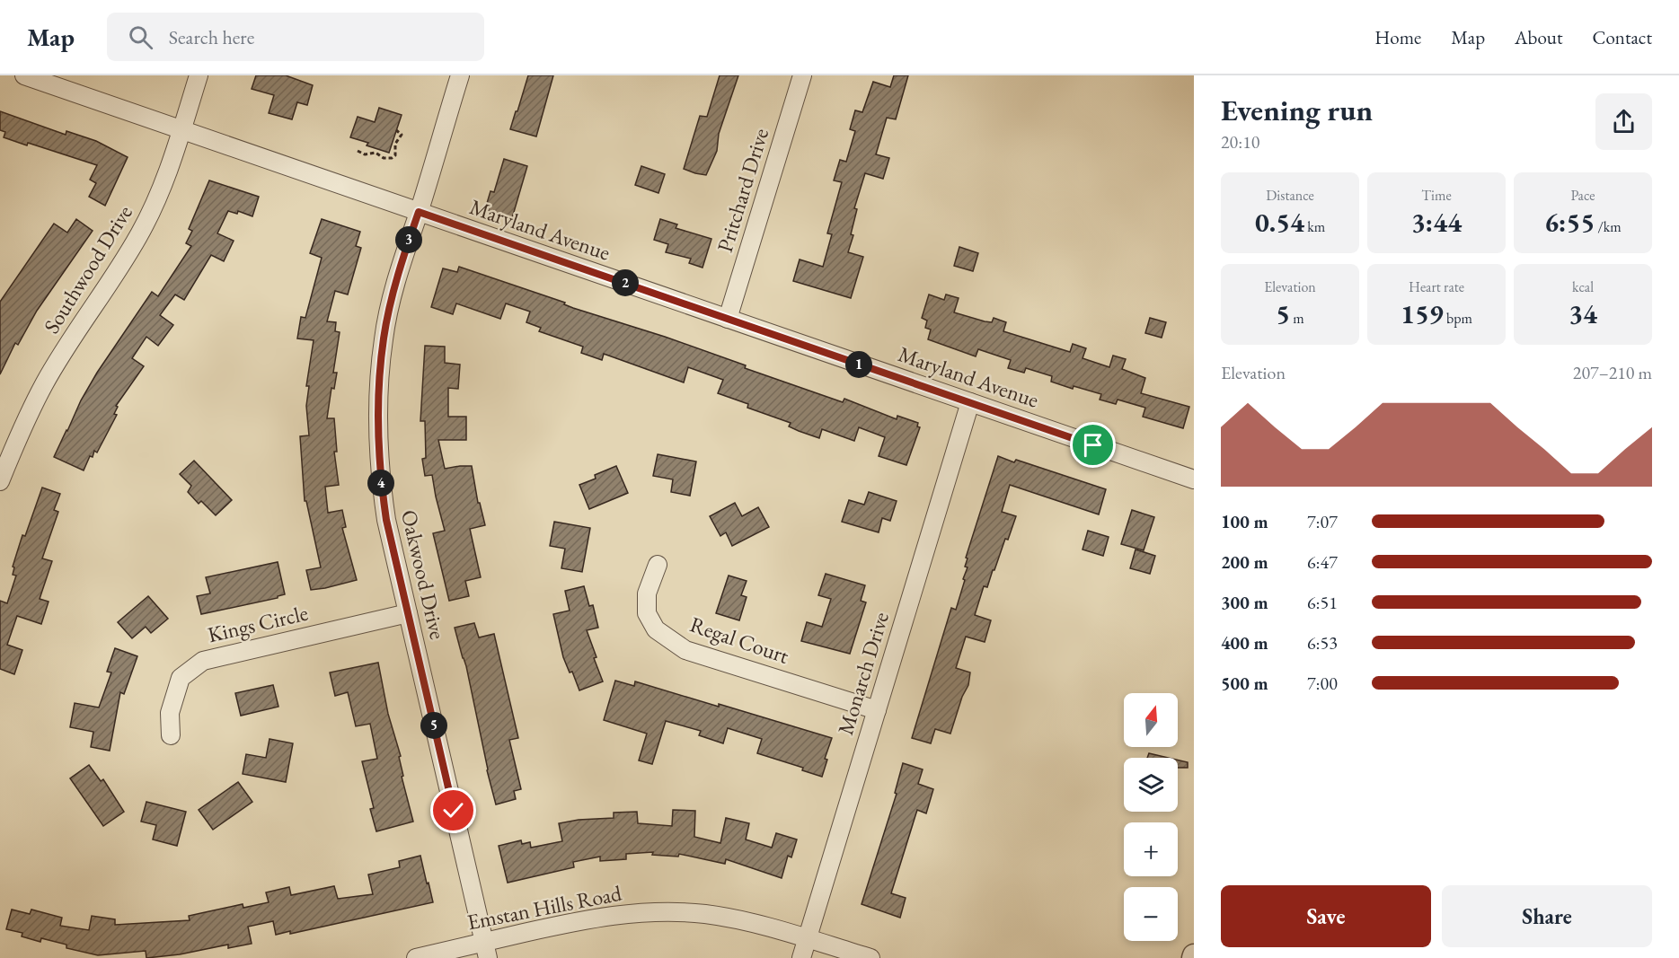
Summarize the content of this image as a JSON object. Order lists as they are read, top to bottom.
{
  "streets": {
    "street": [
      "Pritchard Drive",
      "Maryland Avenue",
      "Southwood Drive",
      "Oakwood Drive",
      "Kings Circle",
      "Regal Court",
      "Monarch Drive",
      "Emstan Hills Road"
    ]
  },
  "crossings": [
    ["Pritchard Drive", "Maryland Avenue"],
    ["Maryland Avenue", "Southwood Drive"],
    ["Maryland Avenue", "Oakwood Drive"],
    ["Maryland Avenue", "Monarch Drive"],
    ["Oakwood Drive", "Kings Circle"],
    ["Oakwood Drive", "Emstan Hills Road"],
    ["Regal Court", "Monarch Drive"],
    ["Monarch Drive", "Emstan Hills Road"]
  ],
  "north": "top",
  "page": {
    "header": "Map",
    "search": "Search here",
    "nav": [
      "Home",
      "Map",
      "About",
      "Contact"
    ],
    "heading": ["Evening run", "20:10"],
    "stats": [
      ["Distance", "0.54 km"],
      ["Time", "3:44"],
      ["Pace", "6:55 /km"],
      ["Elevation", "5 m"],
      ["Heart rate", "159 bpm"],
      ["kcal", "34"]
    ],
    "pins": [
      "3",
      "2",
      "1",
      "4",
      "5"
    ],
    "chart": ["Elevation", "207–210 m"],
    "list": [
      {
        "name": "100 m",
        "note": "7:07"
      },
      {
        "name": "200 m",
        "note": "6:47"
      },
      {
        "name": "300 m",
        "note": "6:51"
      },
      {
        "name": "400 m",
        "note": "6:53"
      },
      {
        "name": "500 m",
        "note": "7:00"
      }
    ],
    "map_buttons": ["+", "−"],
    "buttons": ["Save", "Share"]
  }
}
